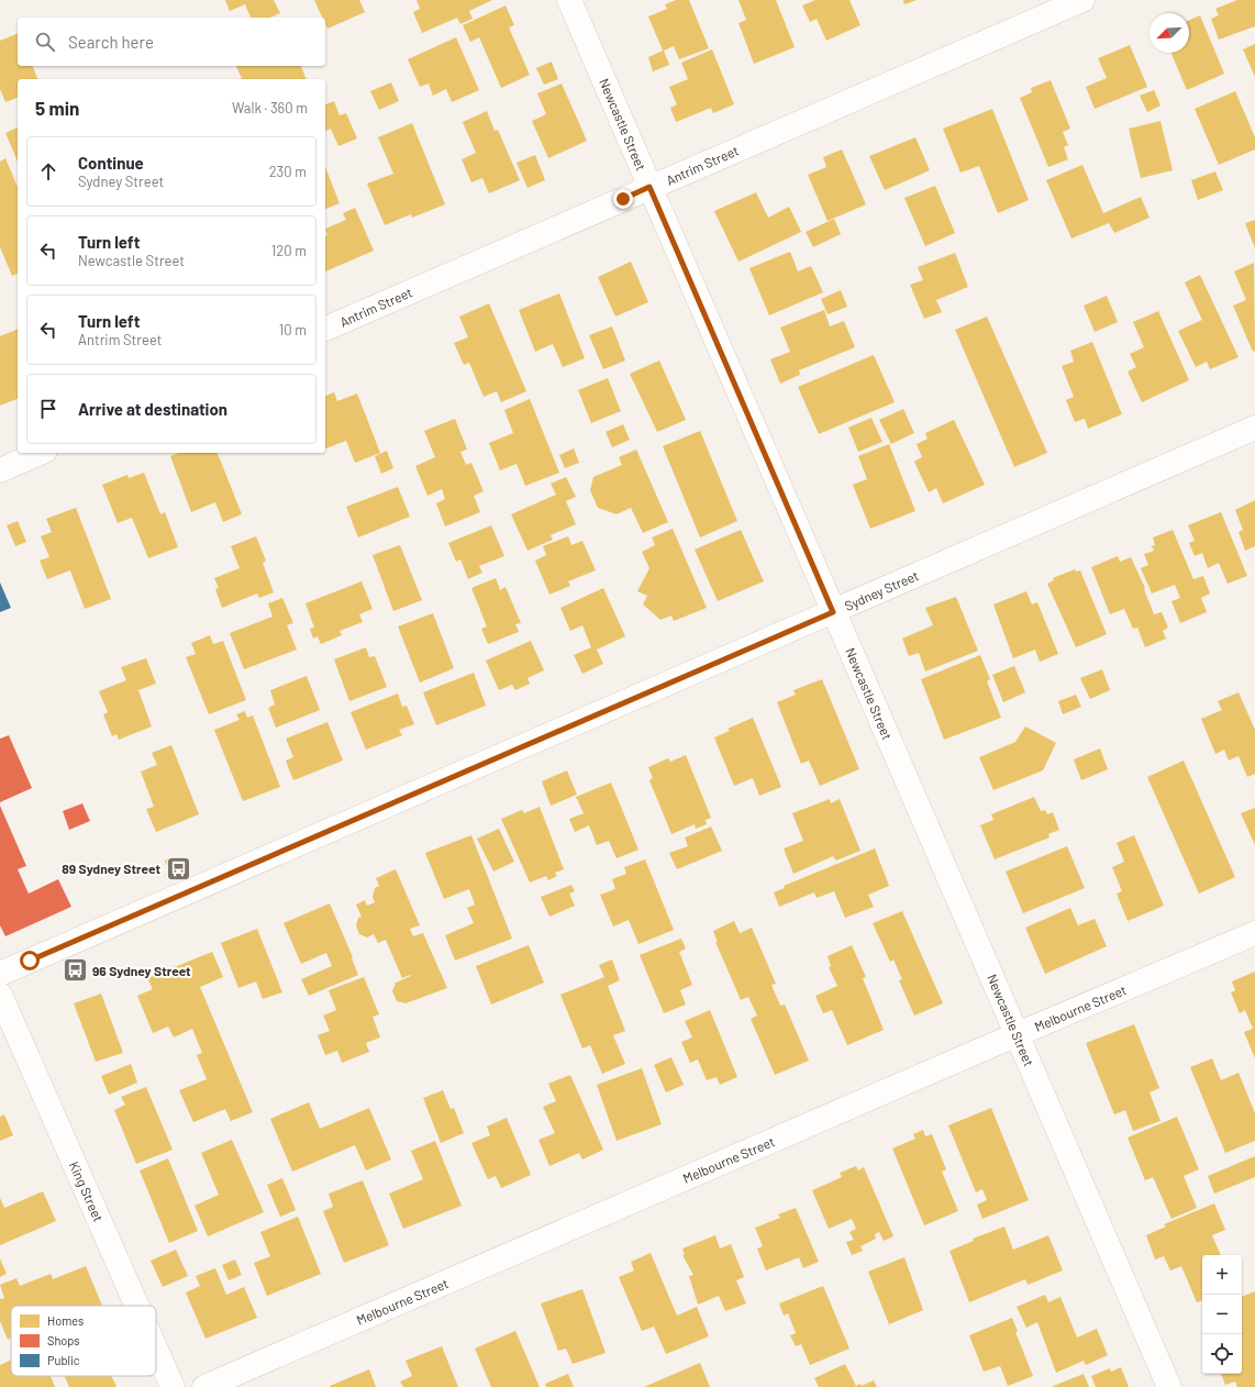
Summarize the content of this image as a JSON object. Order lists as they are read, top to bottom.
{
  "streets": {
    "street": [
      "Newcastle Street",
      "Antrim Street",
      "Sydney Street",
      "Melbourne Street",
      "King Street"
    ]
  },
  "crossings": [
    ["Newcastle Street", "Antrim Street"],
    ["Newcastle Street", "Sydney Street"],
    ["Newcastle Street", "Melbourne Street"]
  ],
  "places": {
    "bus stop": ["89 Sydney Street", "96 Sydney Street"]
  },
  "legend": ["Homes", "Shops", "Public"],
  "north": "bottom left",
  "page": {
    "search": "Search here",
    "heading": ["5 min", "Walk · 360 m"],
    "list": [
      ["Continue", "Sydney Street", "230 m"],
      ["Turn left", "Newcastle Street", "120 m"],
      ["Turn left", "Antrim Street", "10 m"],
      "Arrive at destination"
    ],
    "map_buttons": ["+", "−"]
  }
}
